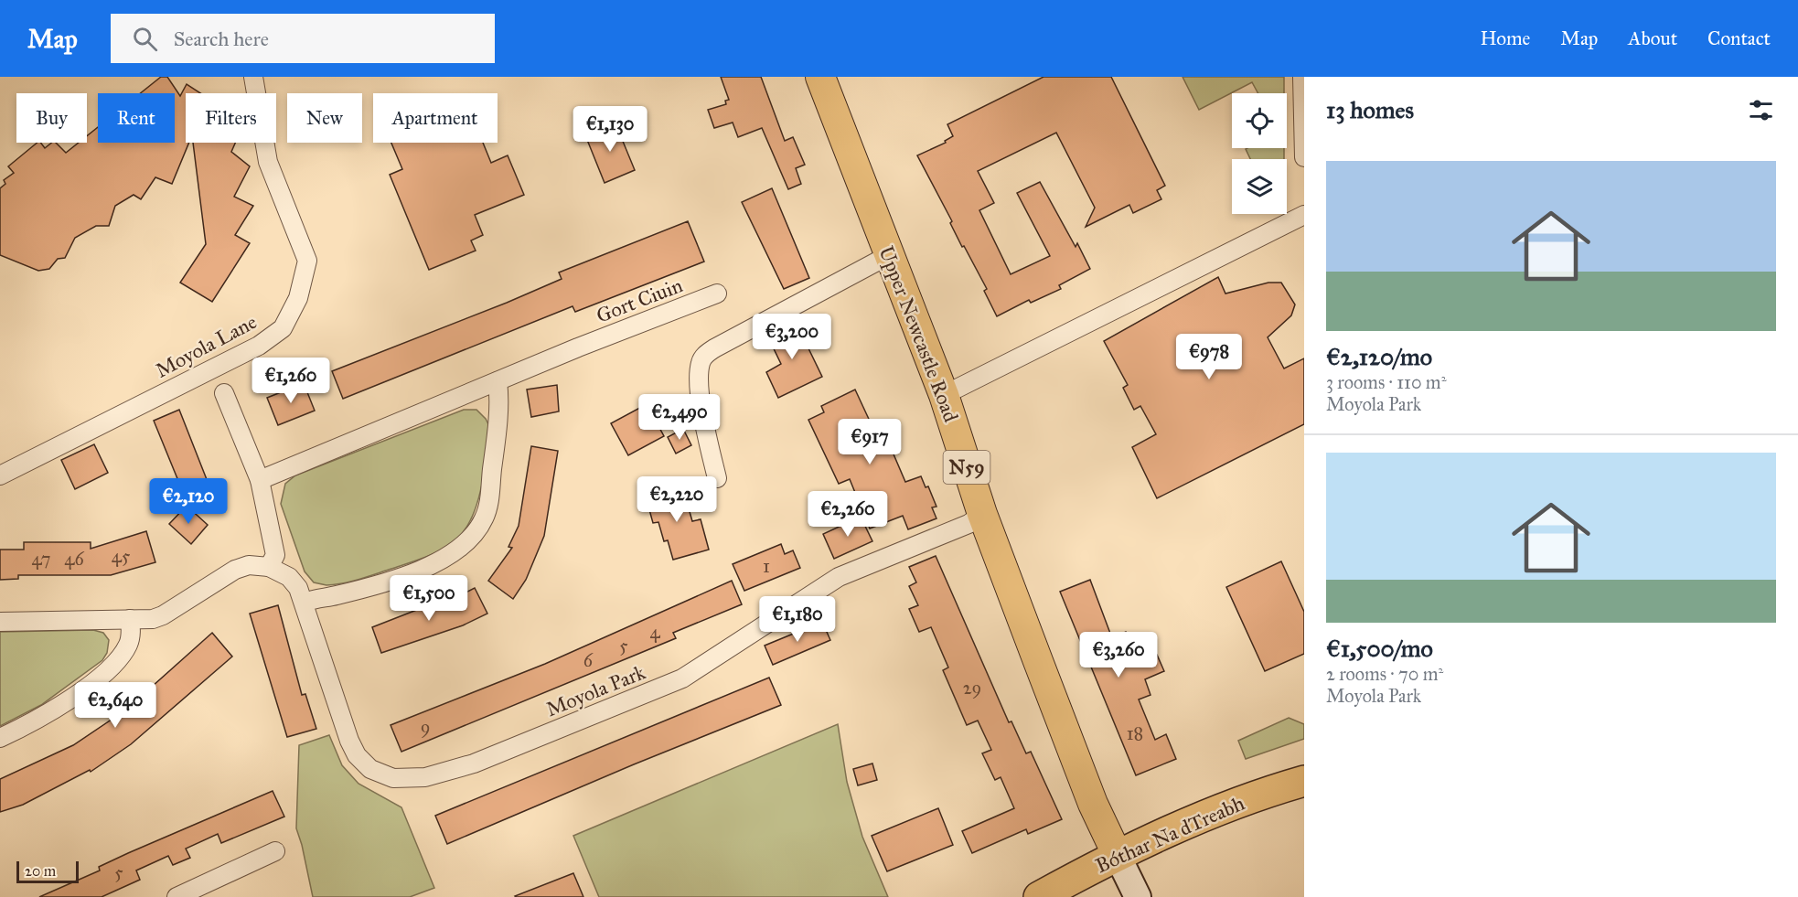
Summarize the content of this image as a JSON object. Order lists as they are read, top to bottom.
{
  "streets": {
    "highway": ["Bóthar Na dTreabh"],
    "main road": ["Upper Newcastle Road", "N59"],
    "street": ["Gort Ciuin", "Moyola Lane", "Moyola Park"]
  },
  "crossings": [
    ["Upper Newcastle Road", "Moyola Park"],
    ["Upper Newcastle Road", "Bóthar Na dTreabh"]
  ],
  "house_numbers": [
    "45",
    "47",
    "46",
    "1",
    "4",
    "5",
    "6",
    "29",
    "9",
    "18",
    "5"
  ],
  "scale_bar": "20 m",
  "page": {
    "header": "Map",
    "search": "Search here",
    "nav": [
      "Home",
      "Map",
      "About",
      "Contact"
    ],
    "heading": "13 homes",
    "chip": [
      "Buy",
      "Rent",
      "Filters",
      "New",
      "Apartment"
    ],
    "price": [
      "€1,130",
      "€3,200",
      "€978",
      "€1,260",
      "€2,490",
      "€917",
      "€2,220",
      "€2,120",
      "€2,260",
      "€1,500",
      "€1,180",
      "€3,260",
      "€2,640"
    ],
    "list": [
      {
        "name": "€2,120/mo",
        "note": "3 rooms · 110 m² · Moyola Park"
      },
      {
        "name": "€1,500/mo",
        "note": "2 rooms · 70 m² · Moyola Park"
      }
    ],
    "scale": "20 m"
  }
}
